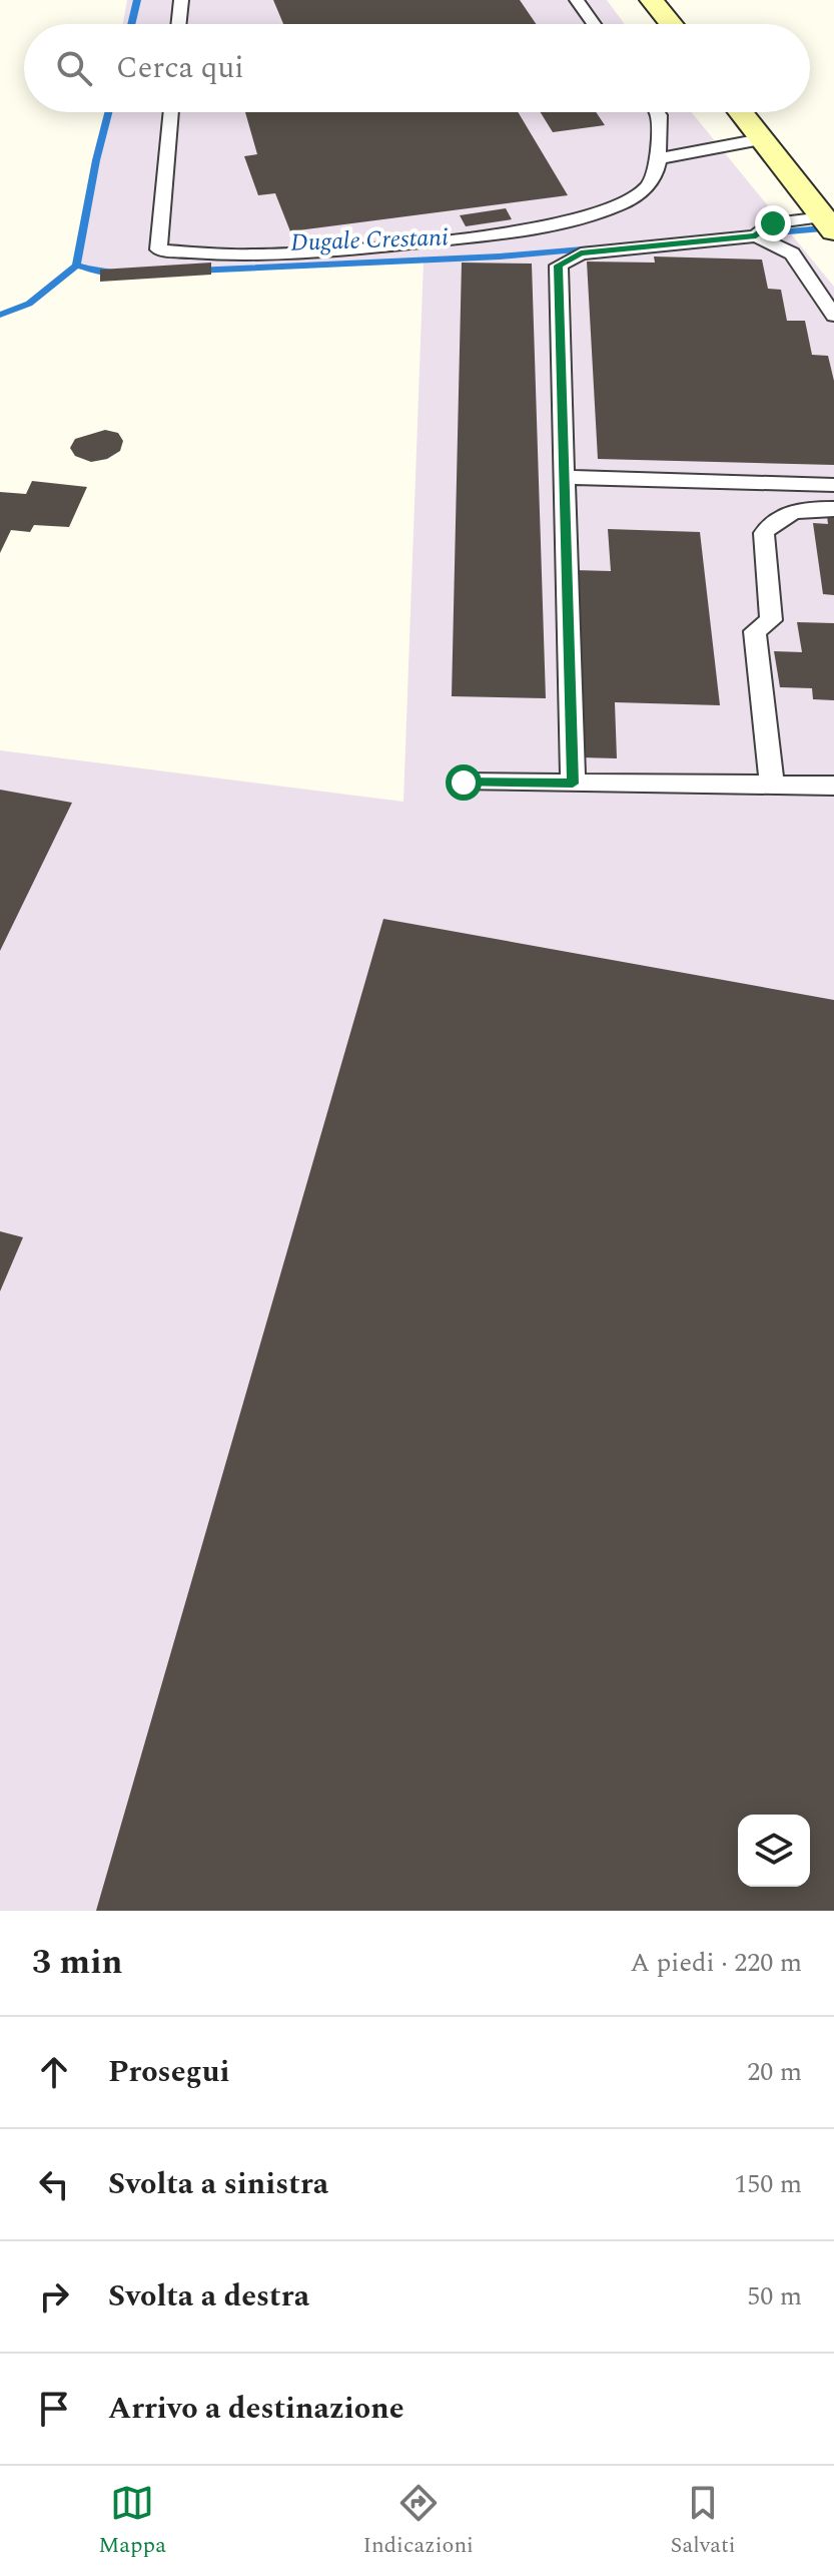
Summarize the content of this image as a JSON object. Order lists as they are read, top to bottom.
{
  "water": ["Dugale Crestani"],
  "page": {
    "search": "Cerca qui",
    "heading": ["3 min", "A piedi · 220 m"],
    "list": [
      ["Prosegui", "20 m"],
      ["Svolta a sinistra", "150 m"],
      ["Svolta a destra", "50 m"],
      "Arrivo a destinazione"
    ],
    "nav": ["Mappa", "Indicazioni", "Salvati"]
  }
}
